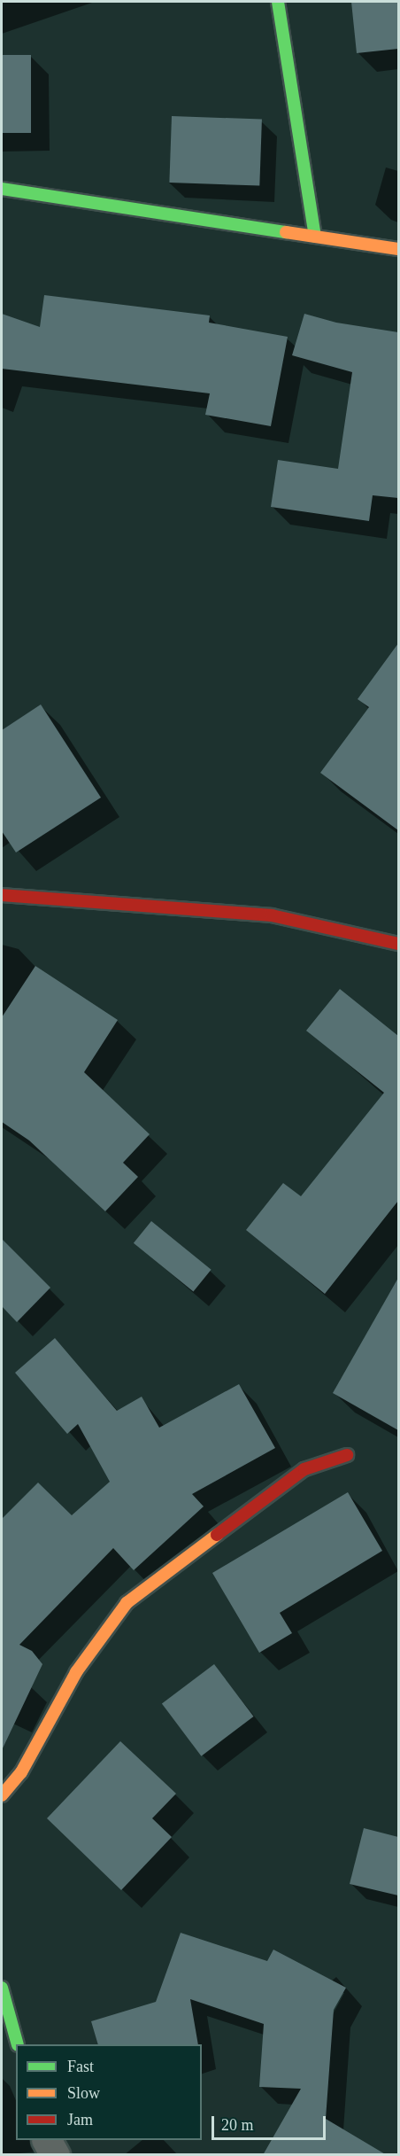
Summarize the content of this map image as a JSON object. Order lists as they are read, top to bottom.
{
  "legend": ["Fast", "Slow", "Jam"],
  "scale_bar": "20 m"
}
